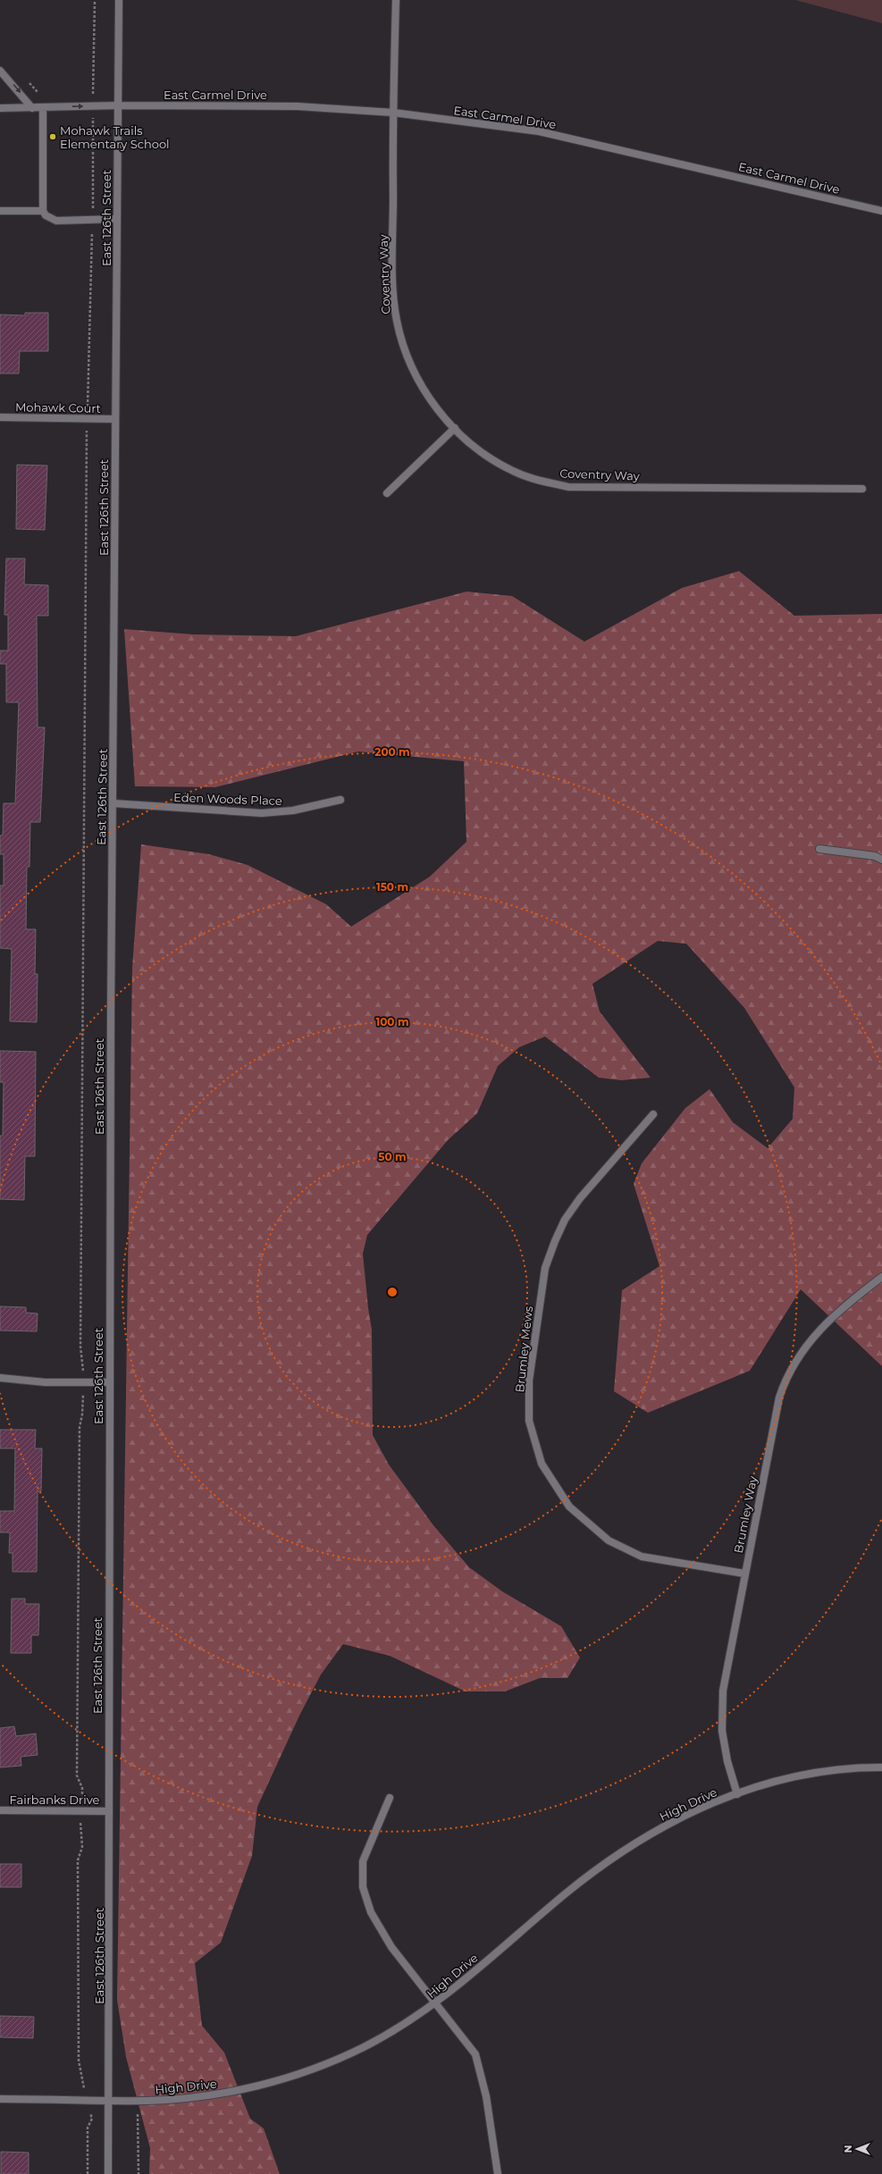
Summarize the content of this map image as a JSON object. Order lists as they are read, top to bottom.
{
  "streets": {
    "street": [
      "East Carmel Drive",
      "East 126th Street",
      "Coventry Way",
      "Mohawk Court",
      "Eden Woods Place",
      "Brumley Mews",
      "Brumley Way",
      "Fairbanks Drive",
      "High Drive"
    ]
  },
  "crossings": [
    ["East Carmel Drive", "East 126th Street"],
    ["East Carmel Drive", "Coventry Way"],
    ["East 126th Street", "Mohawk Court"],
    ["East 126th Street", "Eden Woods Place"],
    ["East 126th Street", "Fairbanks Drive"],
    ["East 126th Street", "High Drive"],
    ["Brumley Mews", "Brumley Way"],
    ["Brumley Way", "High Drive"]
  ],
  "places": ["Mohawk Trails Elementary School"],
  "north": "left",
  "rings": [
    "200 m",
    "150 m",
    "100 m",
    "50 m"
  ]
}
